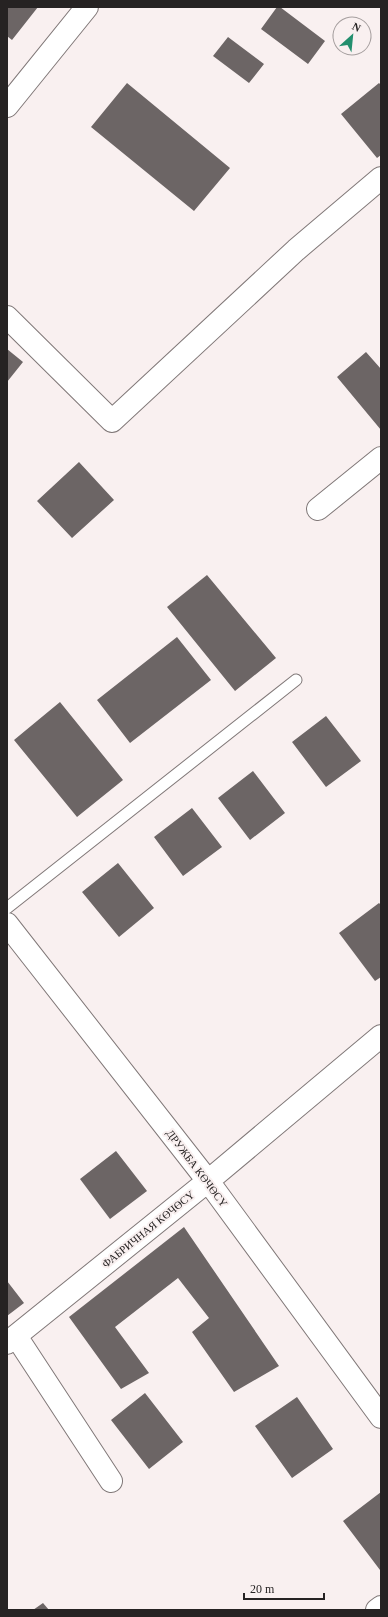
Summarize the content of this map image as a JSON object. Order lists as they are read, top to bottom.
{
  "streets": {
    "street": ["ДРУЖБА КӨЧӨСҮ", "ФАБРИЧНАЯ КӨЧӨСҮ"]
  },
  "crossings": [
    ["ДРУЖБА КӨЧӨСҮ", "ФАБРИЧНАЯ КӨЧӨСҮ"]
  ],
  "scale_bar": "20 m",
  "north": "top right"
}
